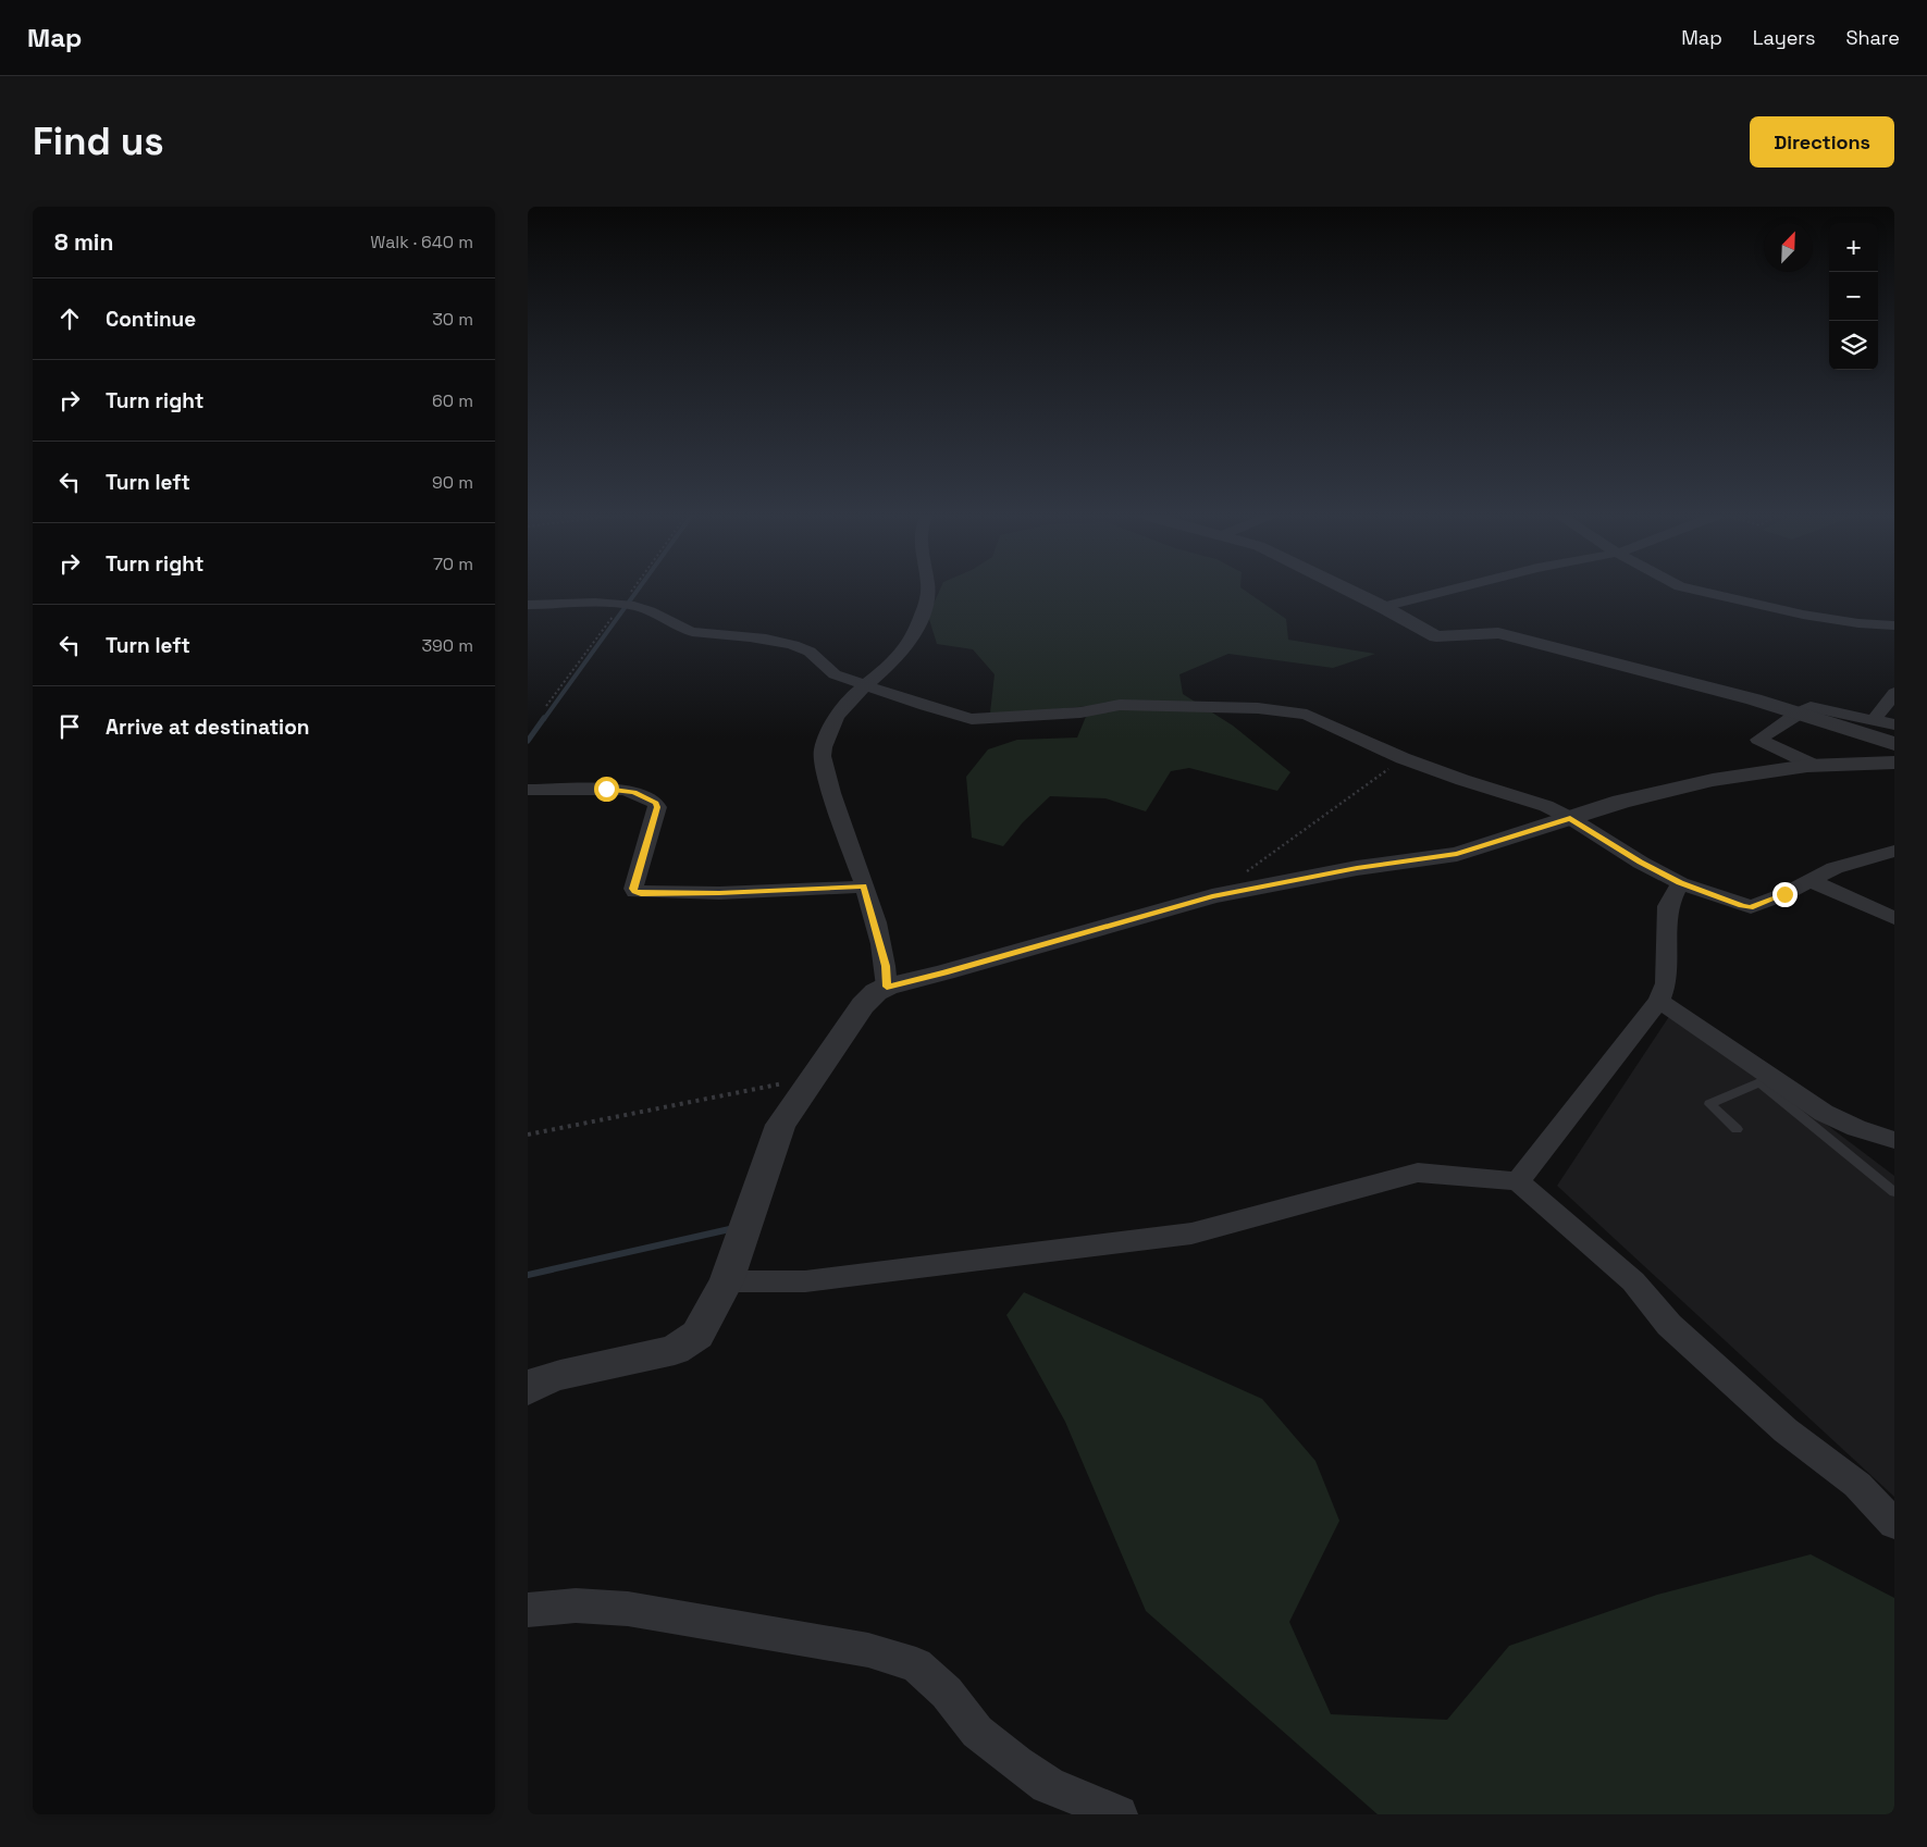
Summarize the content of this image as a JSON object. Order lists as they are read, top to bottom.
{
  "north": "top right",
  "page": {
    "header": "Map",
    "nav": ["Map", "Layers", "Share"],
    "buttons": "Directions",
    "title": "Find us",
    "heading": ["8 min", "Walk · 640 m"],
    "map_buttons": ["+", "−"],
    "list": [
      ["Continue", "30 m"],
      ["Turn right", "60 m"],
      ["Turn left", "90 m"],
      ["Turn right", "70 m"],
      ["Turn left", "390 m"],
      "Arrive at destination"
    ]
  }
}
